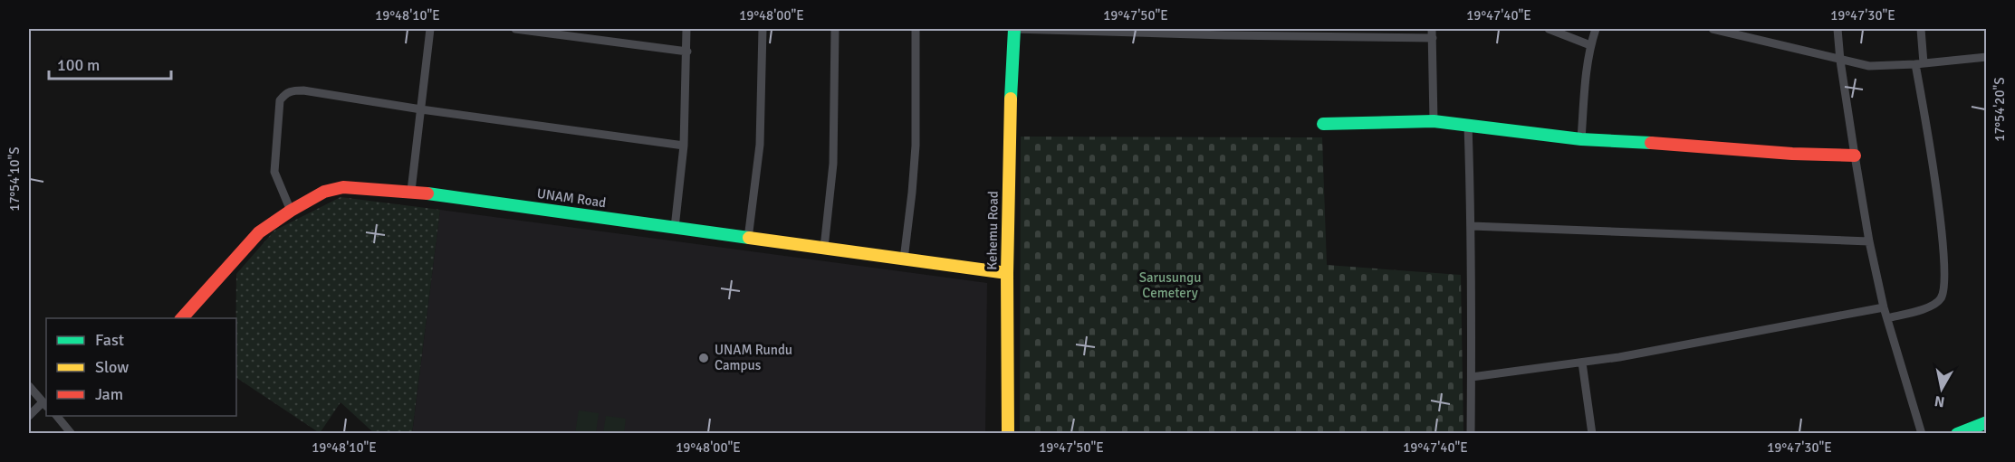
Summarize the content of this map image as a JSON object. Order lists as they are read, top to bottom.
{
  "streets": {
    "street": ["UNAM Road", "Kehemu Road"]
  },
  "crossings": [
    ["UNAM Road", "Kehemu Road"]
  ],
  "parks": ["Sarusungu Cemetery"],
  "places": ["UNAM Rundu Campus"],
  "legend": ["Fast", "Slow", "Jam"],
  "scale_bar": "100 m",
  "north": "bottom",
  "coordinates": [
    "19°48'10\"E",
    "19°48'00\"E",
    "19°47'50\"E",
    "19°47'40\"E",
    "19°47'30\"E",
    "17°54'20\"S",
    "17°54'10\"S"
  ]
}
